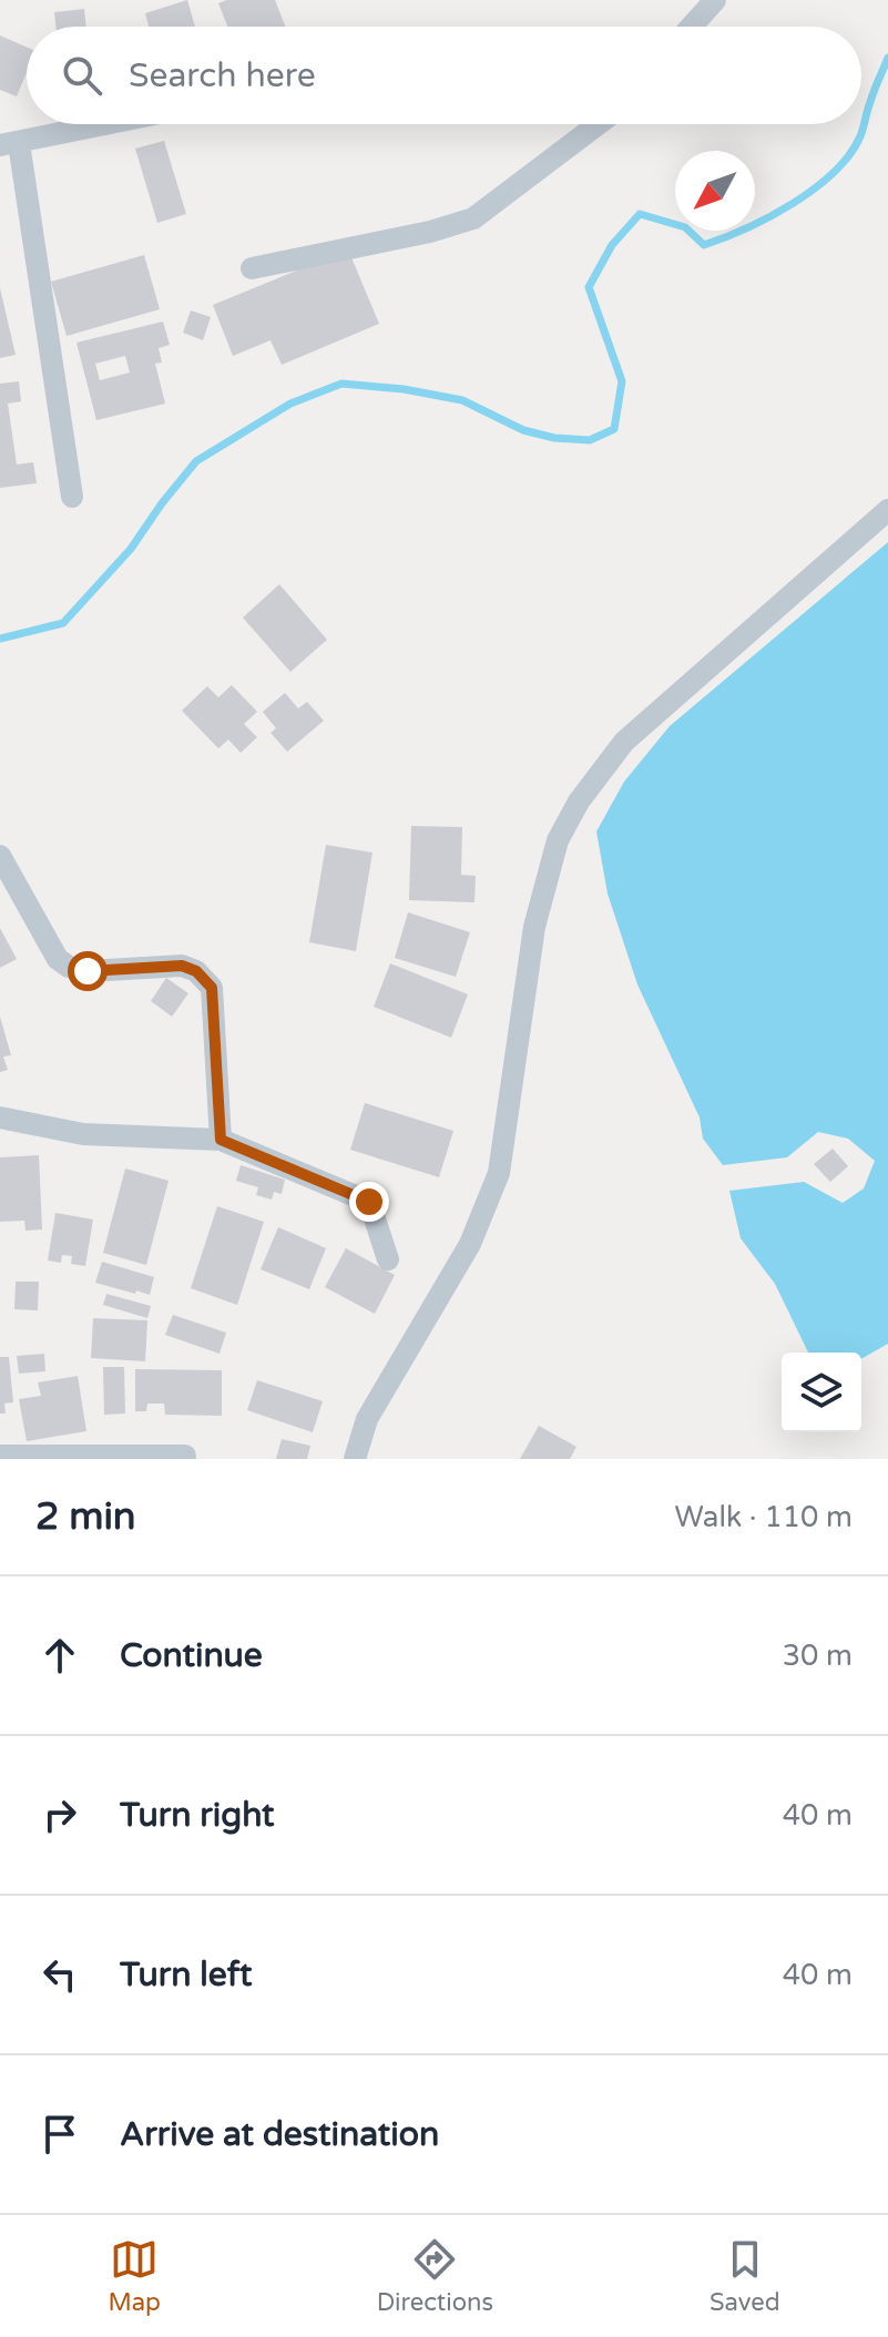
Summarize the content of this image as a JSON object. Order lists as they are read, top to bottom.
{
  "north": "bottom left",
  "page": {
    "search": "Search here",
    "heading": ["2 min", "Walk · 110 m"],
    "list": [
      ["Continue", "30 m"],
      ["Turn right", "40 m"],
      ["Turn left", "40 m"],
      "Arrive at destination"
    ],
    "nav": ["Map", "Directions", "Saved"]
  }
}
